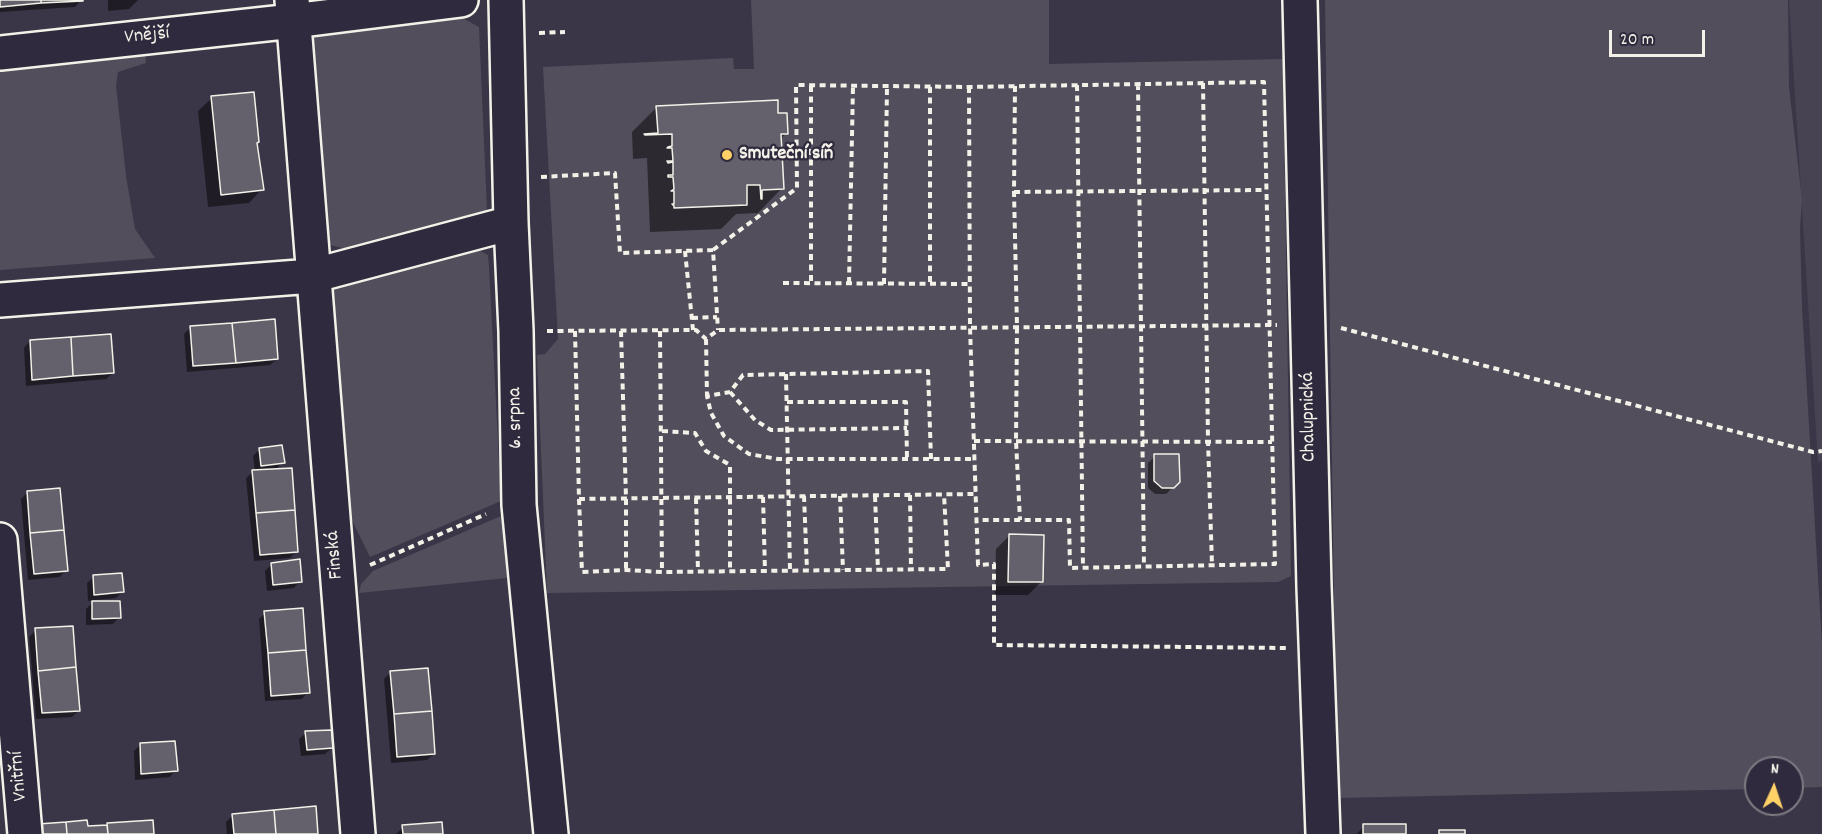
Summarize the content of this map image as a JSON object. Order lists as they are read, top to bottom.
{
  "streets": {
    "street": [
      "Vnější",
      "Chalupnická",
      "6. srpna",
      "Finská",
      "Vnitřní"
    ]
  },
  "places": ["Smuteční síň"],
  "scale_bar": "20 m",
  "north": "top"
}
